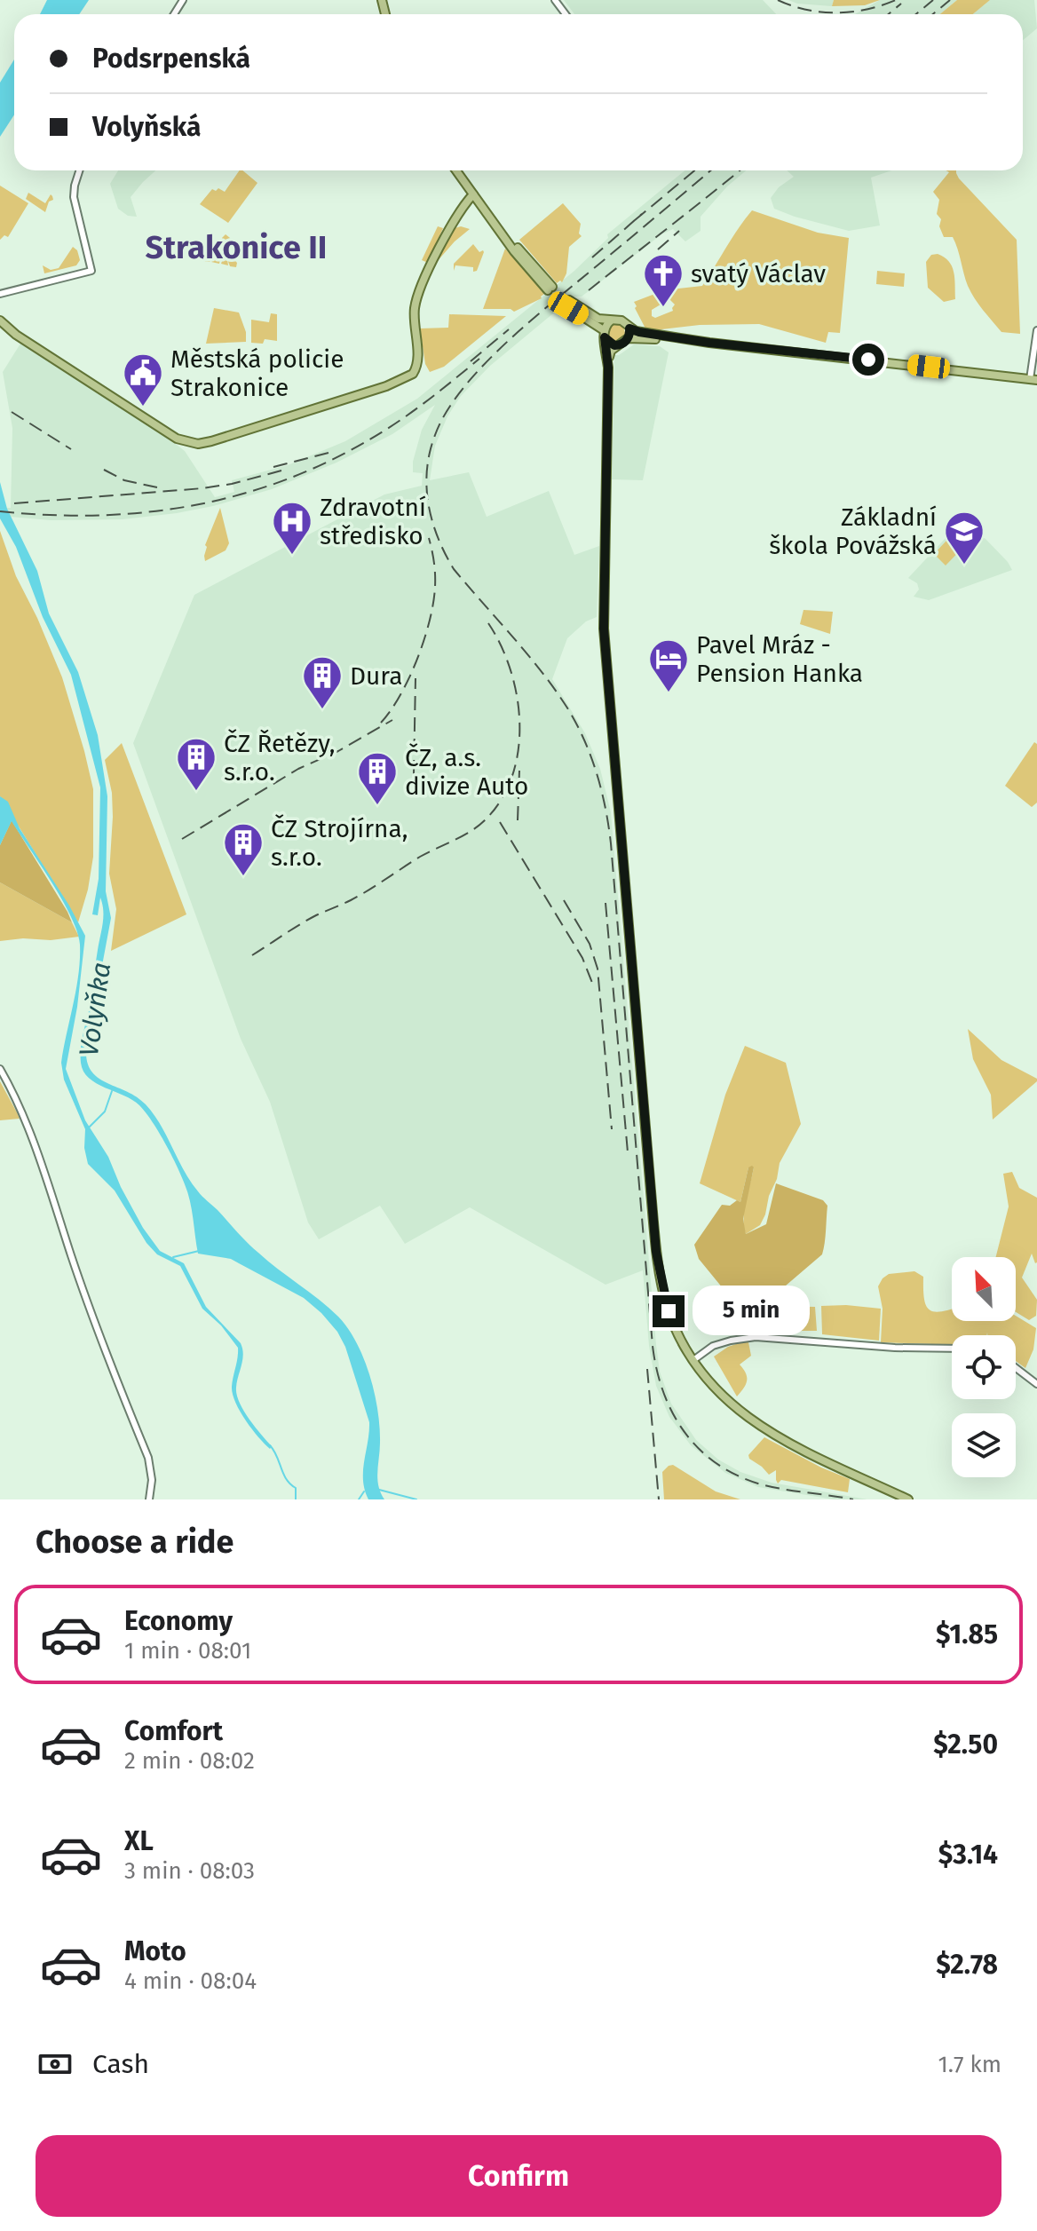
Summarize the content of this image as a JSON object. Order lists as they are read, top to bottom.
{
  "districts": ["Strakonice II"],
  "water": ["Volyňka"],
  "places": {
    "church": ["svatý Václav"],
    "public building": ["Městská policie Strakonice"],
    "hospital": ["Zdravotní středisko"],
    "school or university": ["Základní škola Povážská"],
    "hotel": ["Pavel Mráz - Pension Hanka"],
    "building": [
      "Dura",
      "ČZ Řetězy, s.r.o.",
      "ČZ, a.s. divize Auto",
      "ČZ Strojírna, s.r.o."
    ]
  },
  "north": "top left",
  "page": {
    "banner": ["Podsrpenská", "Volyňská"],
    "bubble": "5 min",
    "heading": "Choose a ride",
    "list": [
      {
        "name": "Economy",
        "note": "1 min · 08:01",
        "value": "$1.85"
      },
      {
        "name": "Comfort",
        "note": "2 min · 08:02",
        "value": "$2.50"
      },
      {
        "name": "XL",
        "note": "3 min · 08:03",
        "value": "$3.14"
      },
      {
        "name": "Moto",
        "note": "4 min · 08:04",
        "value": "$2.78"
      }
    ],
    "pay": ["Cash", "1.7 km"],
    "buttons": "Confirm"
  }
}
